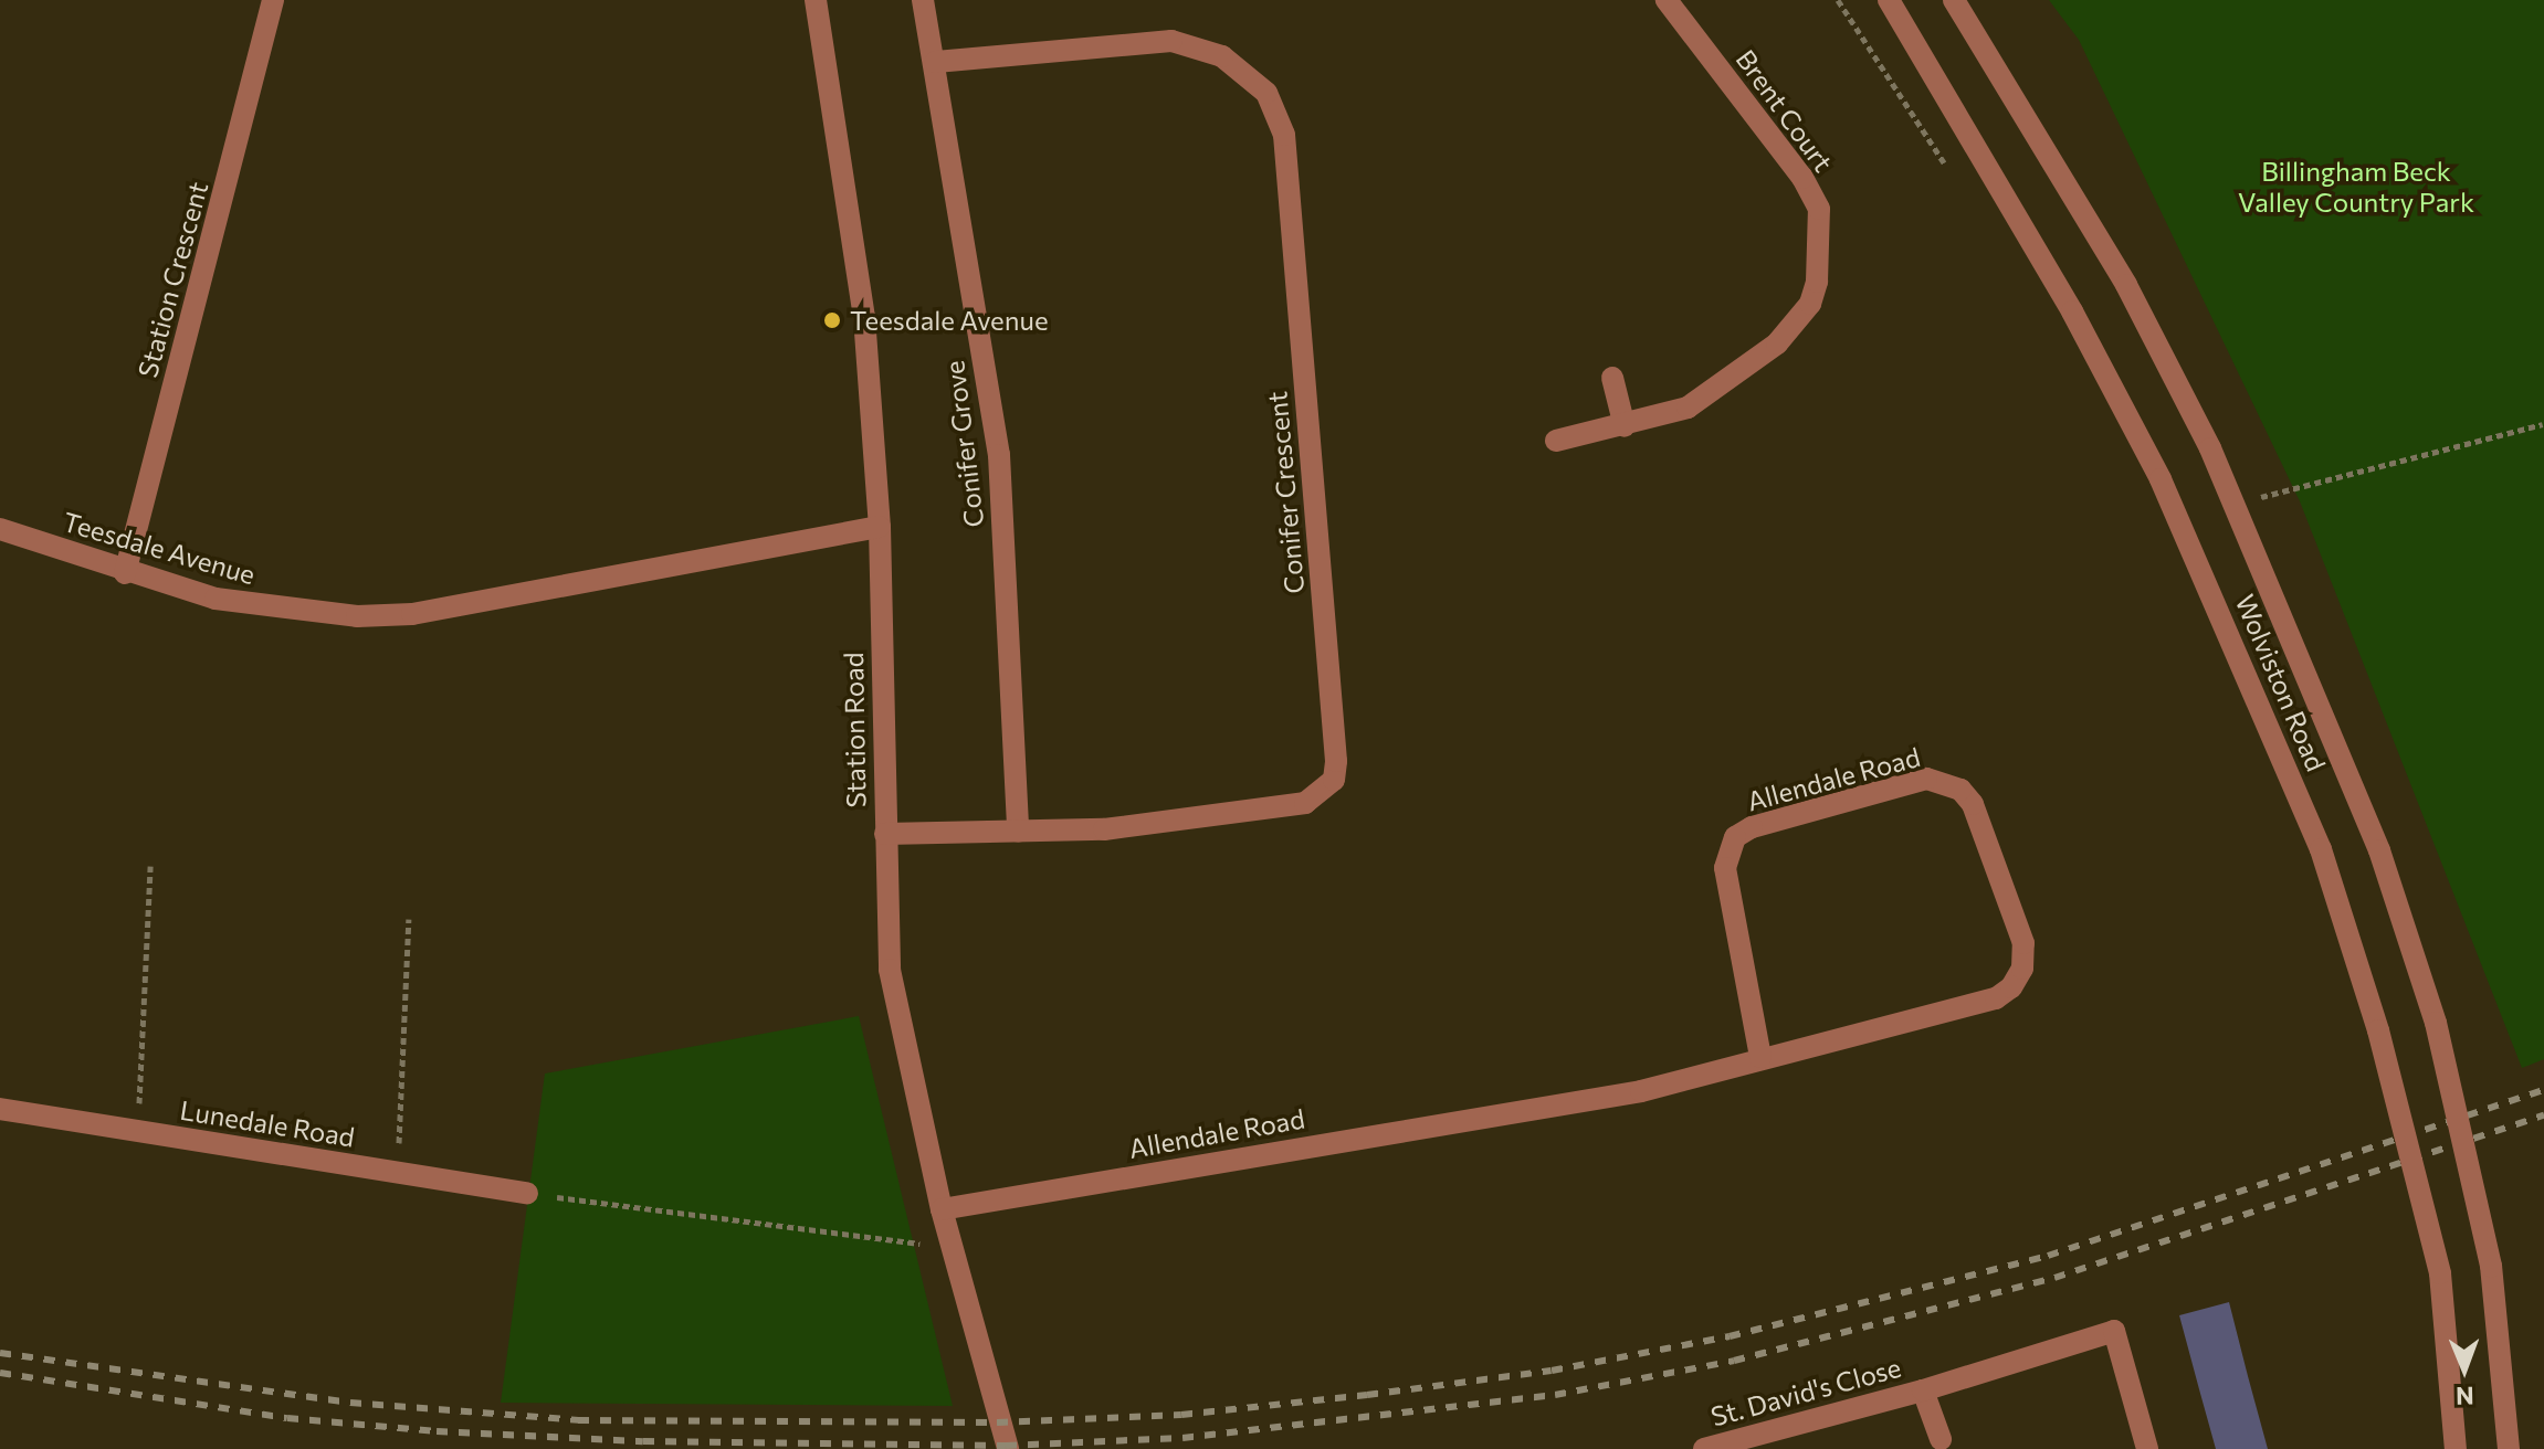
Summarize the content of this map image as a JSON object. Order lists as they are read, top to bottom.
{
  "streets": {
    "street": [
      "Brent Court",
      "Station Crescent",
      "Conifer Grove",
      "Conifer Crescent",
      "Teesdale Avenue",
      "Wolviston Road",
      "Station Road",
      "Allendale Road",
      "Lunedale Road",
      "St. David's Close"
    ]
  },
  "crossings": [
    ["Station Crescent", "Teesdale Avenue"],
    ["Conifer Grove", "Conifer Crescent"],
    ["Conifer Crescent", "Station Road"],
    ["Teesdale Avenue", "Station Road"],
    ["Station Road", "Allendale Road"]
  ],
  "parks": ["Billingham Beck Valley Country Park"],
  "places": ["Teesdale Avenue"],
  "north": "bottom"
}
